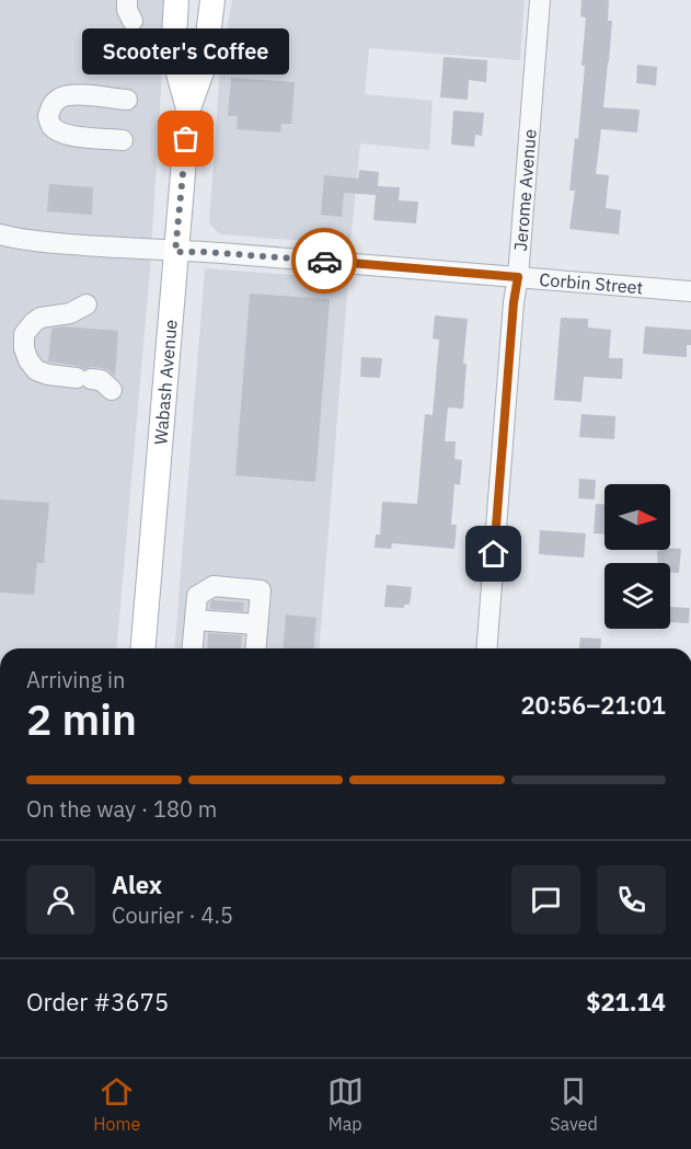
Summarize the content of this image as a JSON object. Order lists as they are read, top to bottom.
{
  "streets": {
    "main road": ["Wabash Avenue"],
    "street": ["Jerome Avenue", "Corbin Street"]
  },
  "crossings": [
    ["Jerome Avenue", "Corbin Street"],
    ["Corbin Street", "Wabash Avenue"]
  ],
  "places": ["Scooter's Coffee"],
  "north": "right",
  "page": {
    "bubble": "Scooter's Coffee",
    "heading": ["2 min", "Arriving in", "20:56–21:01"],
    "panel": [
      "Alex",
      "Courier · 4.5",
      "Order #3675",
      "$21.14"
    ],
    "bar": "On the way · 180 m",
    "tabs": ["Home", "Map", "Saved"]
  }
}
